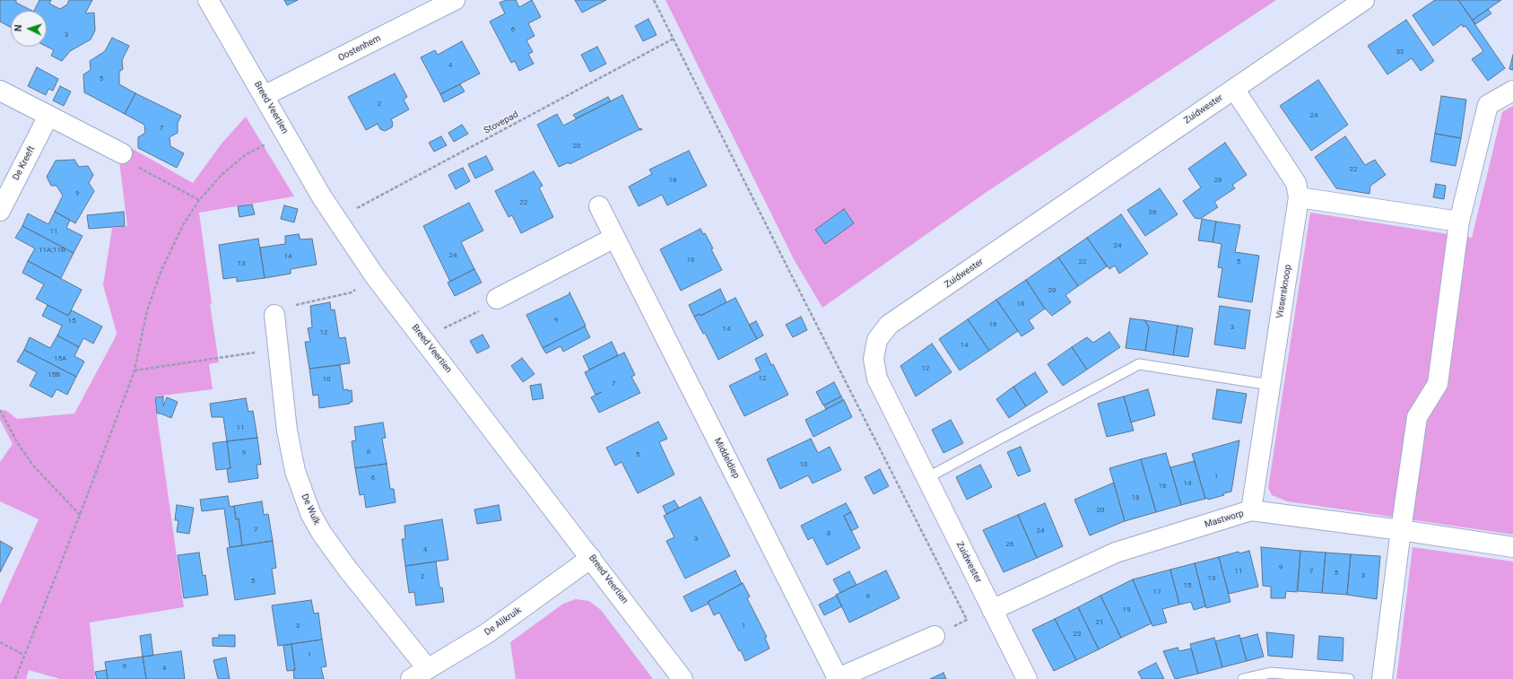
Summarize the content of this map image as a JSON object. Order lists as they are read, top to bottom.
{
  "streets": {
    "street": [
      "Oostenhem",
      "Breed Veertien",
      "Zuidwester",
      "De Kreeft",
      "Vissersknoop",
      "Middeldiep",
      "De Wulk",
      "Mastworp",
      "De Alikruik"
    ],
    "path": ["Stovepad"]
  },
  "crossings": [
    ["Oostenhem", "Breed Veertien"],
    ["Breed Veertien", "Stovepad"],
    ["Breed Veertien", "De Alikruik"],
    ["Zuidwester", "Vissersknoop"],
    ["Zuidwester", "Mastworp"],
    ["Vissersknoop", "Mastworp"],
    ["De Wulk", "De Alikruik"]
  ],
  "house_numbers": [
    "6",
    "3",
    "32",
    "4",
    "5",
    "2",
    "24",
    "7",
    "20",
    "22",
    "18",
    "28",
    "9",
    "22",
    "26",
    "11",
    "24",
    "11A;11B",
    "24",
    "14",
    "16",
    "22",
    "5",
    "13",
    "20",
    "18",
    "9",
    "15",
    "16",
    "3",
    "14",
    "12",
    "14",
    "15A",
    "12",
    "15B",
    "12",
    "10",
    "7",
    "11",
    "8",
    "9",
    "5",
    "10",
    "1",
    "6",
    "14",
    "16",
    "18",
    "20",
    "7",
    "24",
    "8",
    "3",
    "26",
    "4",
    "9",
    "11",
    "7",
    "5",
    "3",
    "2",
    "13",
    "5",
    "15",
    "17",
    "6",
    "19",
    "21",
    "3",
    "1",
    "23",
    "1",
    "6",
    "4"
  ],
  "north": "left"
}
